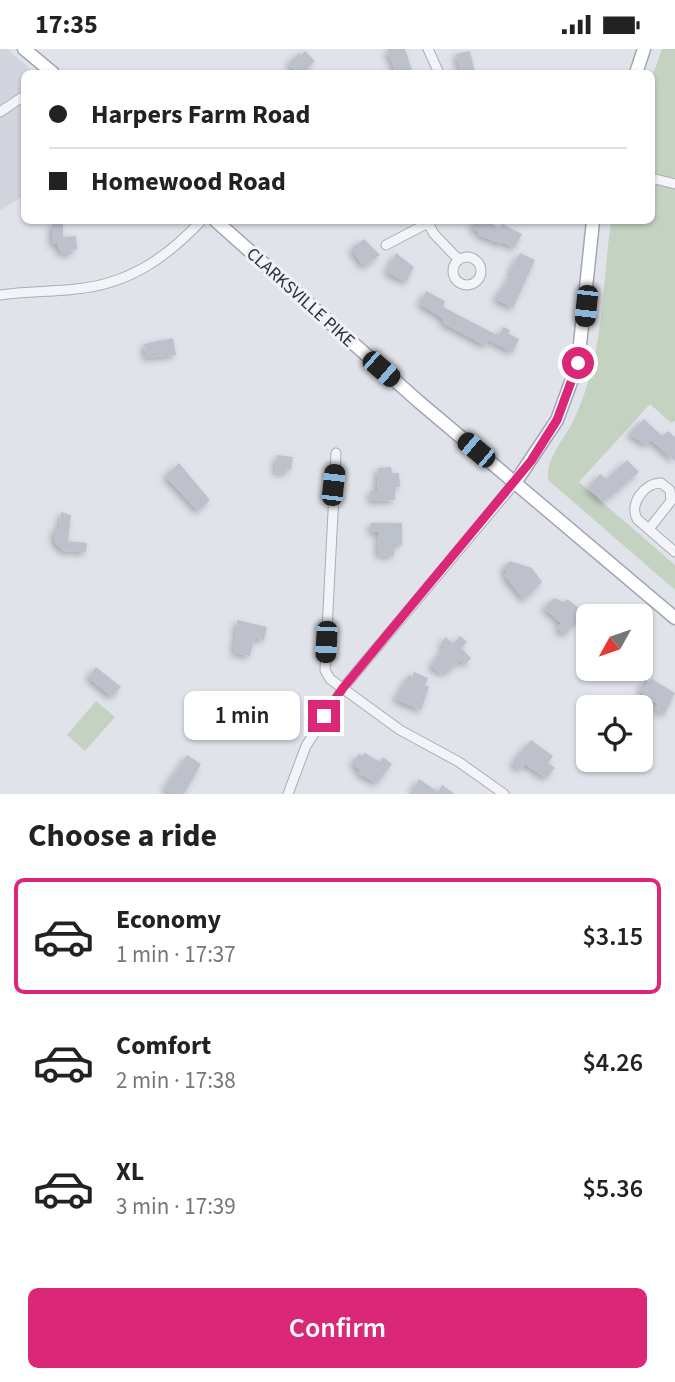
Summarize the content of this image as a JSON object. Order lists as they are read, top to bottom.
{
  "streets": {
    "main road": ["CLARKSVILLE PIKE"]
  },
  "north": "bottom left",
  "page": {
    "status": "17:35",
    "banner": ["Harpers Farm Road", "Homewood Road"],
    "bubble": "1 min",
    "heading": "Choose a ride",
    "list": [
      {
        "name": "Economy",
        "note": "1 min · 17:37",
        "value": "$3.15"
      },
      {
        "name": "Comfort",
        "note": "2 min · 17:38",
        "value": "$4.26"
      },
      {
        "name": "XL",
        "note": "3 min · 17:39",
        "value": "$5.36"
      }
    ],
    "buttons": "Confirm"
  }
}
